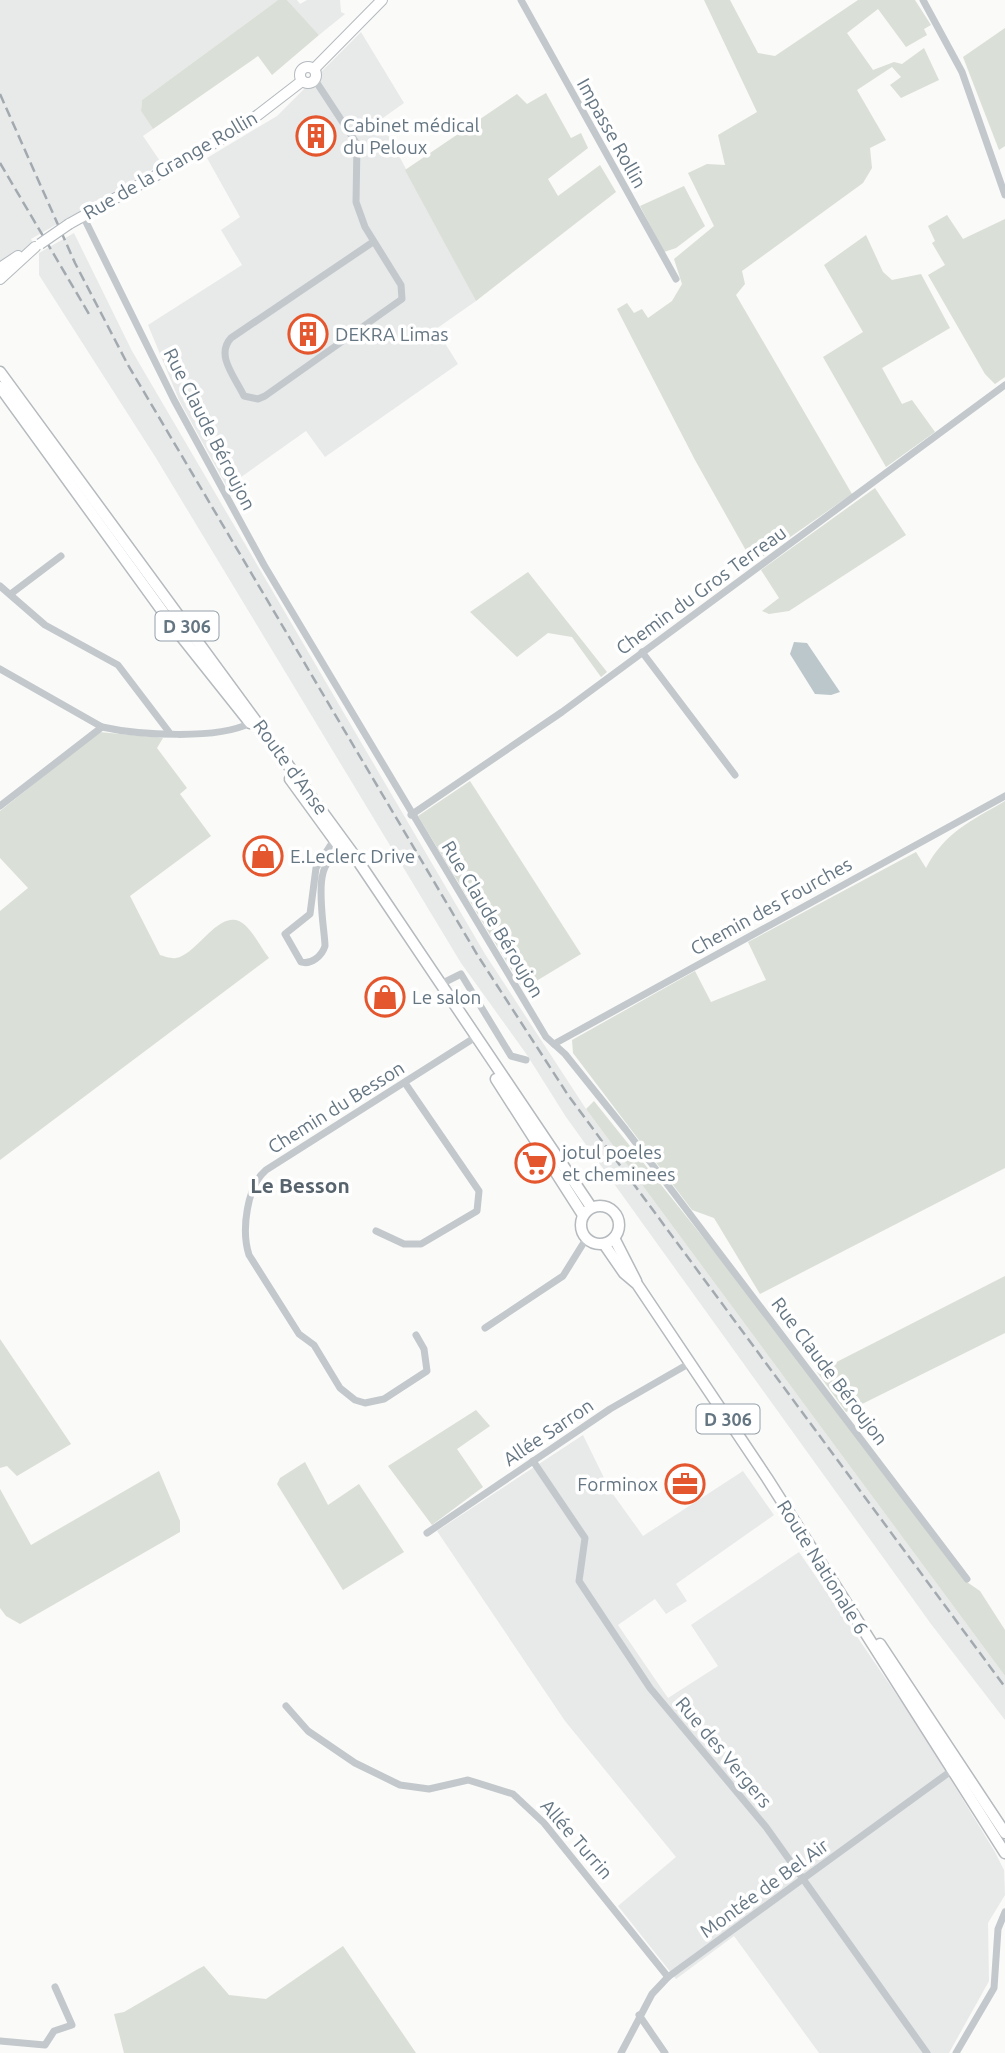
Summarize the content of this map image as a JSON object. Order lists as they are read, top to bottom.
{
  "streets": {
    "main road": [
      "Rue de la Grange Rollin",
      "D 306",
      "Route d'Anse",
      "Route Nationale 6"
    ],
    "street": [
      "Impasse Rollin",
      "Rue Claude Béroujon",
      "Chemin du Gros Terreau",
      "Chemin des Fourches",
      "Chemin du Besson",
      "Allée Sarron",
      "Rue des Vergers",
      "Allée Turrin",
      "Montée de Bel Air"
    ]
  },
  "crossings": [
    ["Rue de la Grange Rollin", "Rue Claude Béroujon"],
    ["Rue Claude Béroujon", "Chemin du Gros Terreau"],
    ["Rue Claude Béroujon", "Chemin des Fourches"],
    ["D 306", "Route Nationale 6"],
    ["Route d'Anse", "Chemin du Besson"],
    ["Route d'Anse", "Route Nationale 6"],
    ["Allée Sarron", "Route Nationale 6"],
    ["Allée Sarron", "Rue des Vergers"],
    ["Route Nationale 6", "Montée de Bel Air"],
    ["Rue des Vergers", "Montée de Bel Air"],
    ["Allée Turrin", "Montée de Bel Air"]
  ],
  "districts": ["Le Besson"],
  "places": {
    "building": ["Cabinet médical du Peloux", "DEKRA Limas"],
    "shop": ["E.Leclerc Drive", "Le salon"],
    "supermarket": ["jotul poeles et cheminees"],
    "office": ["Forminox"]
  }
}
